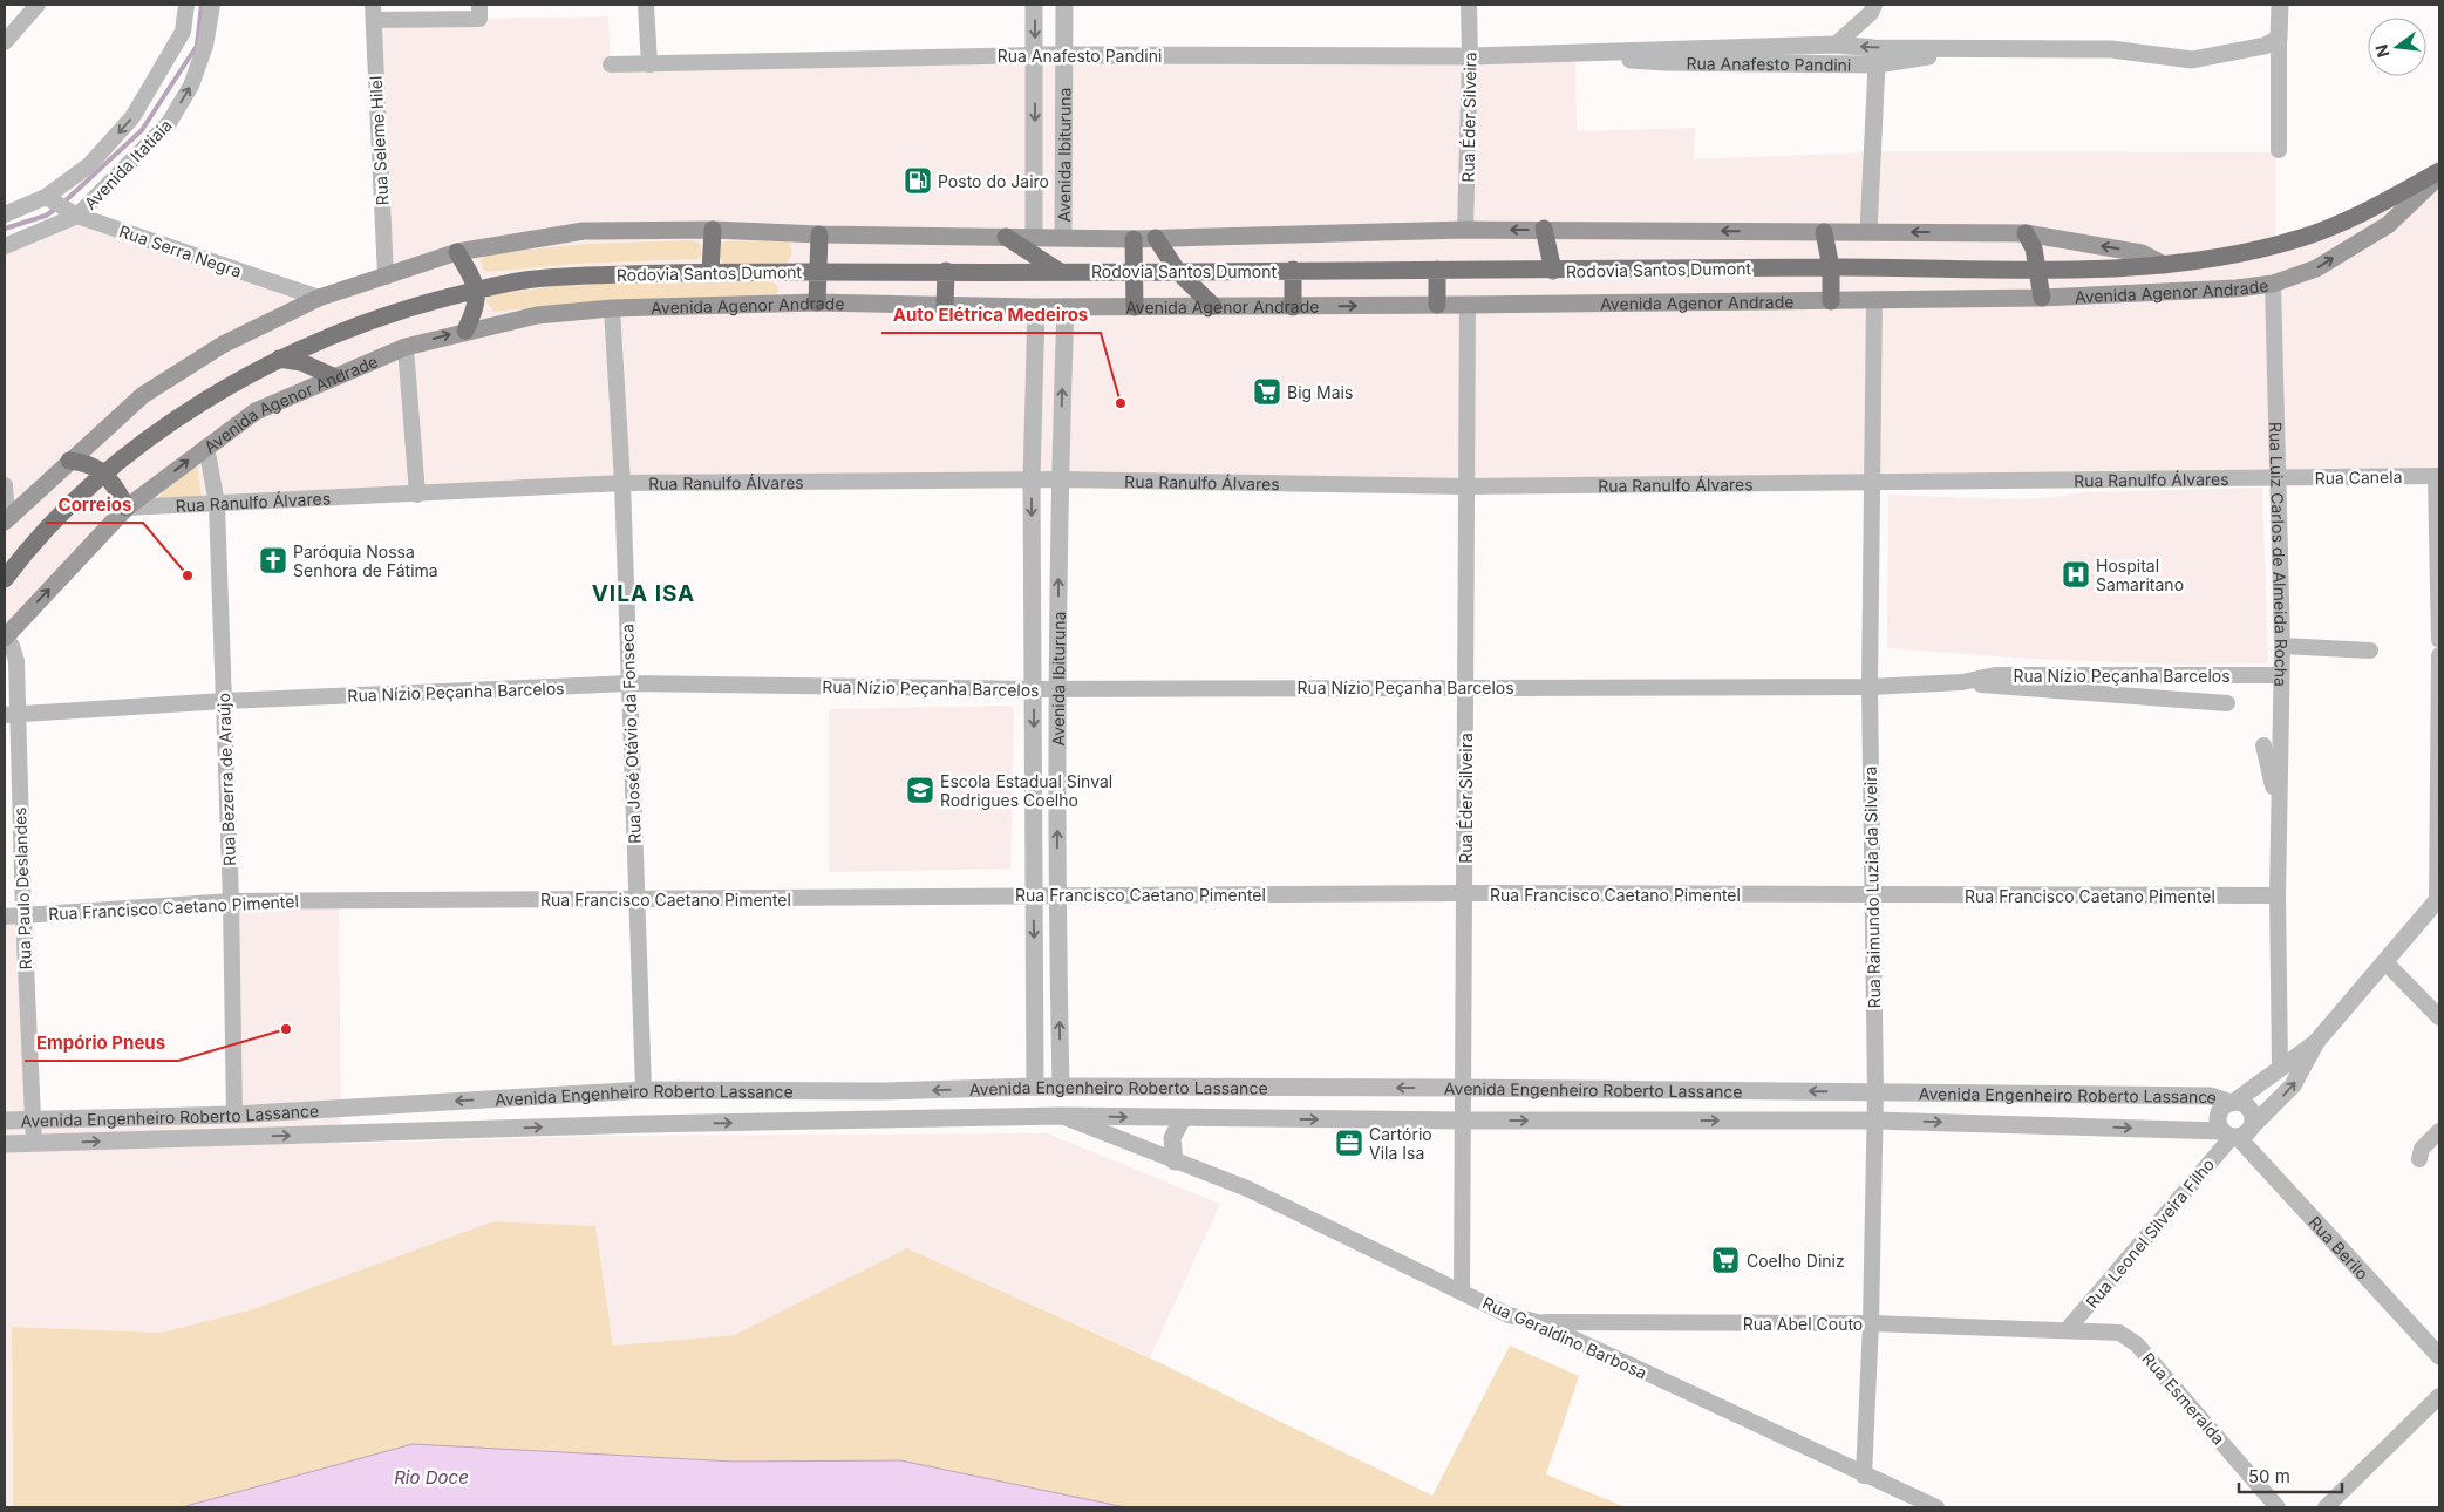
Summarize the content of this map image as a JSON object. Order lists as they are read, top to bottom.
{
  "streets": {
    "highway": ["Rodovia Santos Dumont"],
    "main road": ["Avenida Agenor Andrade"],
    "street": [
      "Rua Anafesto Pandini",
      "Rua Éder Silveira",
      "Rua Seleme Hilel",
      "Avenida Ibituruna",
      "Avenida Itatiaia",
      "Rua Serra Negra",
      "Rua Canela",
      "Rua Ranulfo Álvares",
      "Rua Luiz Carlos de Almeida Rocha",
      "Rua Nízio Peçanha Barcelos",
      "Rua José Otávio da Fonseca",
      "Rua Bezerra de Araújo",
      "Rua Raimundo Luzia da Silveira",
      "Rua Paulo Deslandes",
      "Rua Francisco Caetano Pimentel",
      "Avenida Engenheiro Roberto Lassance",
      "Rua Leonel Silveira Filho",
      "Rua Berilo",
      "Rua Abel Couto",
      "Rua Geraldino Barbosa",
      "Rua Esmeralda"
    ]
  },
  "crossings": [
    ["Rua Anafesto Pandini", "Rua Éder Silveira"],
    ["Rua Anafesto Pandini", "Avenida Ibituruna"],
    ["Rua Éder Silveira", "Avenida Agenor Andrade"],
    ["Rua Éder Silveira", "Rua Ranulfo Álvares"],
    ["Rua Éder Silveira", "Rua Nízio Peçanha Barcelos"],
    ["Rua Éder Silveira", "Rua Francisco Caetano Pimentel"],
    ["Rua Éder Silveira", "Avenida Engenheiro Roberto Lassance"],
    ["Rua Éder Silveira", "Rua Geraldino Barbosa"],
    ["Rua Seleme Hilel", "Avenida Agenor Andrade"],
    ["Avenida Ibituruna", "Avenida Agenor Andrade"],
    ["Avenida Ibituruna", "Rua Ranulfo Álvares"],
    ["Avenida Ibituruna", "Rua Nízio Peçanha Barcelos"],
    ["Avenida Ibituruna", "Rua Francisco Caetano Pimentel"],
    ["Avenida Ibituruna", "Avenida Engenheiro Roberto Lassance"],
    ["Avenida Itatiaia", "Rua Serra Negra"],
    ["Rua Serra Negra", "Avenida Agenor Andrade"],
    ["Rodovia Santos Dumont", "Avenida Agenor Andrade"],
    ["Avenida Agenor Andrade", "Rua Ranulfo Álvares"],
    ["Avenida Agenor Andrade", "Rua Luiz Carlos de Almeida Rocha"],
    ["Avenida Agenor Andrade", "Rua José Otávio da Fonseca"],
    ["Avenida Agenor Andrade", "Rua Bezerra de Araújo"],
    ["Avenida Agenor Andrade", "Rua Raimundo Luzia da Silveira"],
    ["Avenida Agenor Andrade", "Rua Paulo Deslandes"],
    ["Rua Canela", "Rua Ranulfo Álvares"],
    ["Rua Canela", "Rua Luiz Carlos de Almeida Rocha"],
    ["Rua Ranulfo Álvares", "Rua Luiz Carlos de Almeida Rocha"],
    ["Rua Ranulfo Álvares", "Rua José Otávio da Fonseca"],
    ["Rua Ranulfo Álvares", "Rua Bezerra de Araújo"],
    ["Rua Ranulfo Álvares", "Rua Raimundo Luzia da Silveira"],
    ["Rua Luiz Carlos de Almeida Rocha", "Rua Nízio Peçanha Barcelos"],
    ["Rua Luiz Carlos de Almeida Rocha", "Rua Francisco Caetano Pimentel"],
    ["Rua Nízio Peçanha Barcelos", "Rua José Otávio da Fonseca"],
    ["Rua Nízio Peçanha Barcelos", "Rua Bezerra de Araújo"],
    ["Rua Nízio Peçanha Barcelos", "Rua Raimundo Luzia da Silveira"],
    ["Rua Nízio Peçanha Barcelos", "Rua Paulo Deslandes"],
    ["Rua José Otávio da Fonseca", "Rua Francisco Caetano Pimentel"],
    ["Rua José Otávio da Fonseca", "Avenida Engenheiro Roberto Lassance"],
    ["Rua Bezerra de Araújo", "Rua Francisco Caetano Pimentel"],
    ["Rua Bezerra de Araújo", "Avenida Engenheiro Roberto Lassance"],
    ["Rua Raimundo Luzia da Silveira", "Rua Francisco Caetano Pimentel"],
    ["Rua Raimundo Luzia da Silveira", "Avenida Engenheiro Roberto Lassance"],
    ["Rua Raimundo Luzia da Silveira", "Rua Abel Couto"],
    ["Rua Raimundo Luzia da Silveira", "Rua Geraldino Barbosa"],
    ["Rua Paulo Deslandes", "Rua Francisco Caetano Pimentel"],
    ["Rua Paulo Deslandes", "Avenida Engenheiro Roberto Lassance"],
    ["Avenida Engenheiro Roberto Lassance", "Rua Leonel Silveira Filho"],
    ["Avenida Engenheiro Roberto Lassance", "Rua Berilo"],
    ["Avenida Engenheiro Roberto Lassance", "Rua Geraldino Barbosa"],
    ["Rua Leonel Silveira Filho", "Rua Berilo"],
    ["Rua Leonel Silveira Filho", "Rua Abel Couto"],
    ["Rua Leonel Silveira Filho", "Rua Esmeralda"],
    ["Rua Abel Couto", "Rua Geraldino Barbosa"],
    ["Rua Abel Couto", "Rua Esmeralda"]
  ],
  "districts": ["VILA ISA"],
  "water": ["Rio Doce"],
  "places": {
    "fuel station": ["Posto do Jairo"],
    "supermarket": ["Big Mais", "Coelho Diniz"],
    "other": ["Auto Elétrica Medeiros", "Correios", "Empório Pneus"],
    "church": ["Paróquia Nossa Senhora de Fátima"],
    "hospital": ["Hospital Samaritano"],
    "school or university": ["Escola Estadual Sinval Rodrigues Coelho"],
    "office": ["Cartório Vila Isa"]
  },
  "scale_bar": "50 m",
  "north": "left"
}
